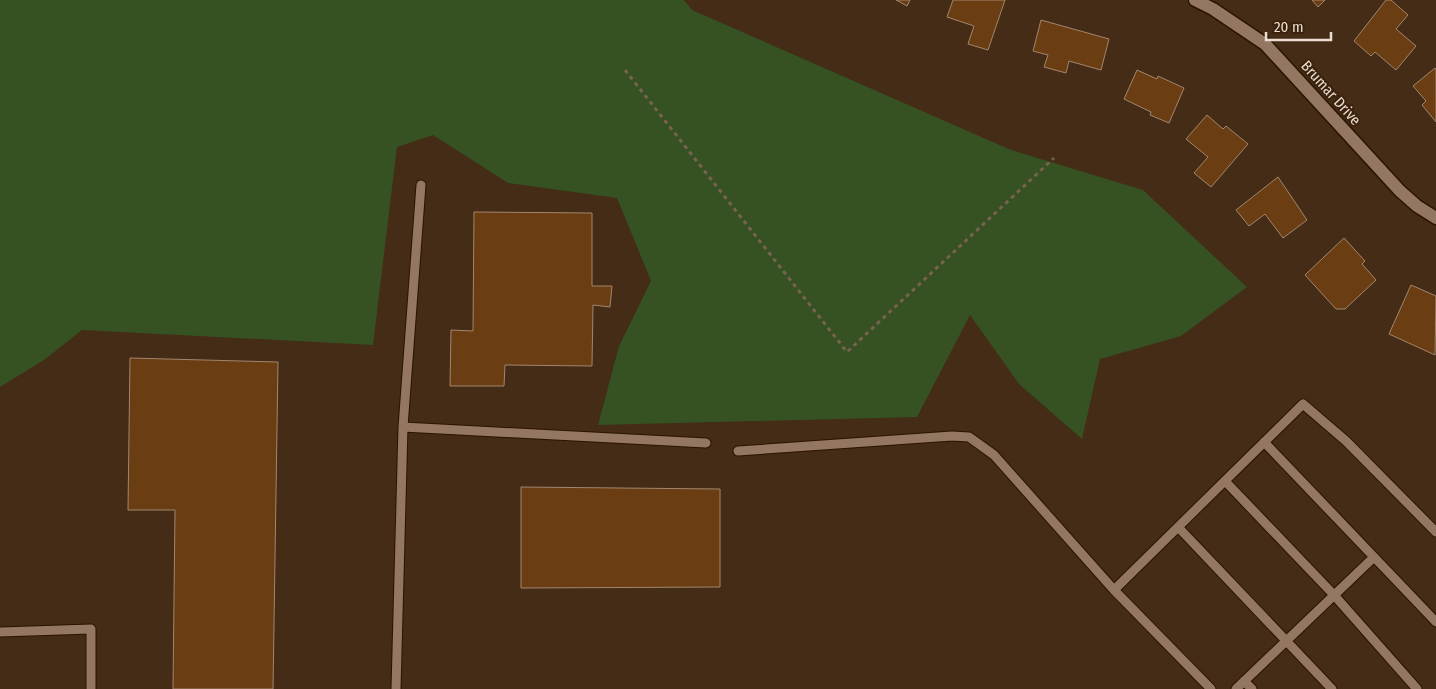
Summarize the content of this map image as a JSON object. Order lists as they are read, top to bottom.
{
  "streets": {
    "street": ["Brumar Drive"]
  },
  "scale_bar": "20 m"
}
